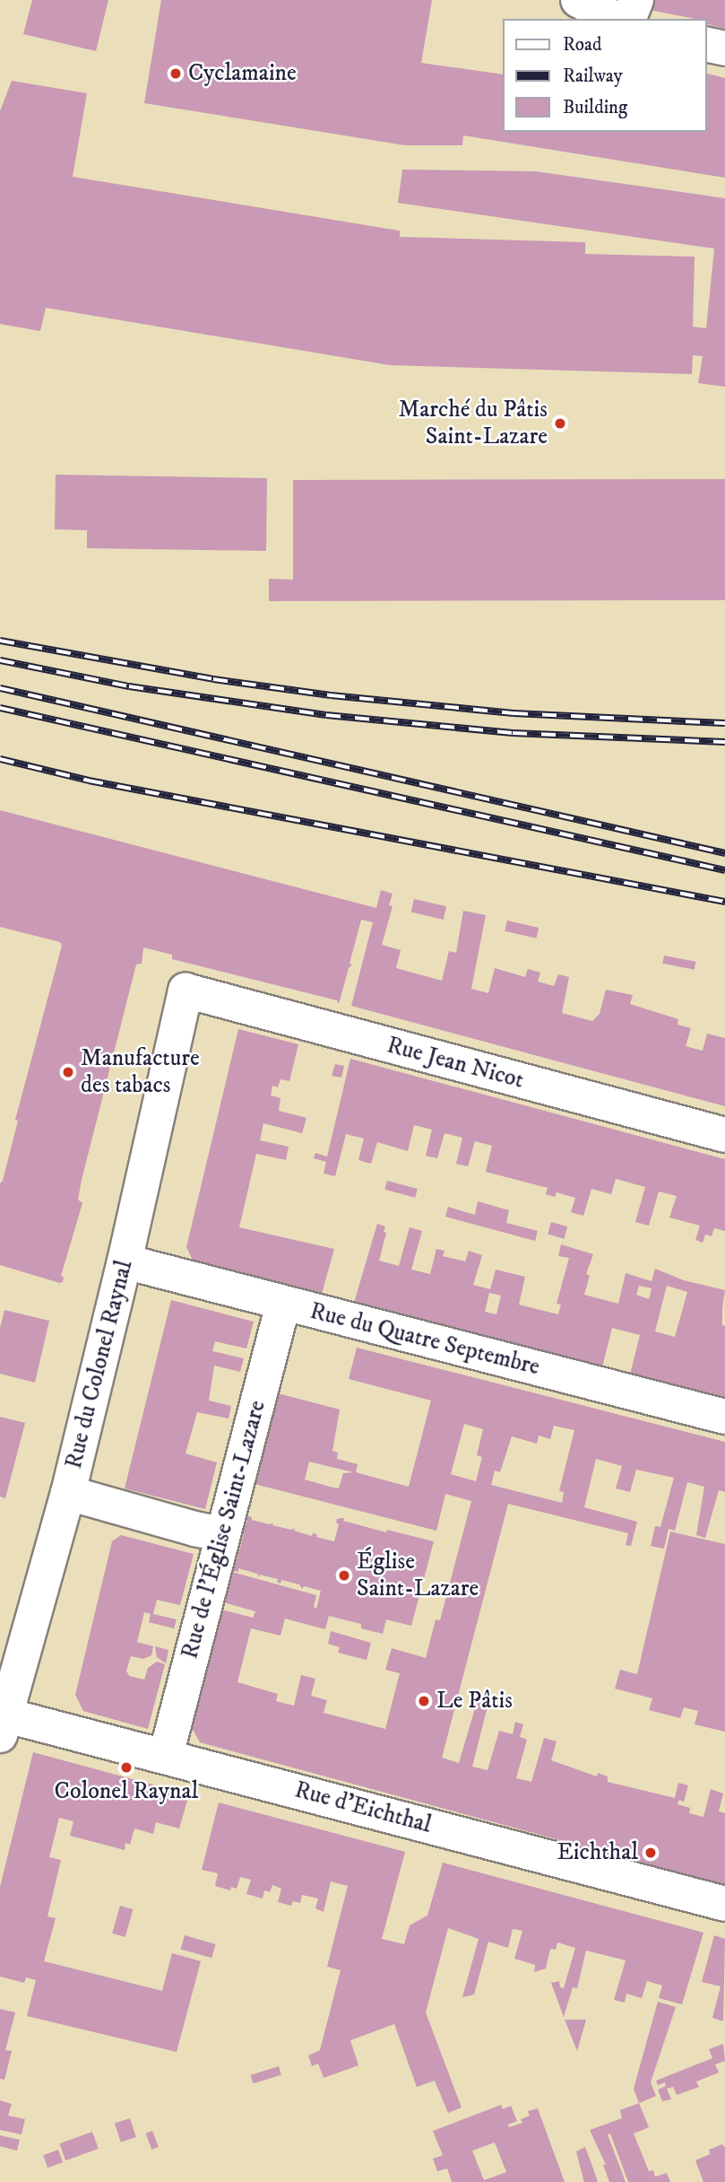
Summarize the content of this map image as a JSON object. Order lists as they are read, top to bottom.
{
  "streets": {
    "street": [
      "Rue Jean Nicot",
      "Rue du Quatre Septembre",
      "Rue du Colonel Raynal",
      "Rue de l'Église Saint-Lazare",
      "Rue d'Eichthal"
    ]
  },
  "crossings": [
    ["Rue Jean Nicot", "Rue du Colonel Raynal"],
    ["Rue du Quatre Septembre", "Rue du Colonel Raynal"],
    ["Rue du Quatre Septembre", "Rue de l'Église Saint-Lazare"],
    ["Rue du Colonel Raynal", "Rue d'Eichthal"],
    ["Rue de l'Église Saint-Lazare", "Rue d'Eichthal"]
  ],
  "places": [
    "Cyclamaine",
    "Marché du Pâtis Saint-Lazare",
    "Manufacture des tabacs",
    "Église Saint-Lazare",
    "Le Pâtis",
    "Colonel Raynal",
    "Eichthal"
  ],
  "legend": ["Road", "Railway", "Building"]
}
